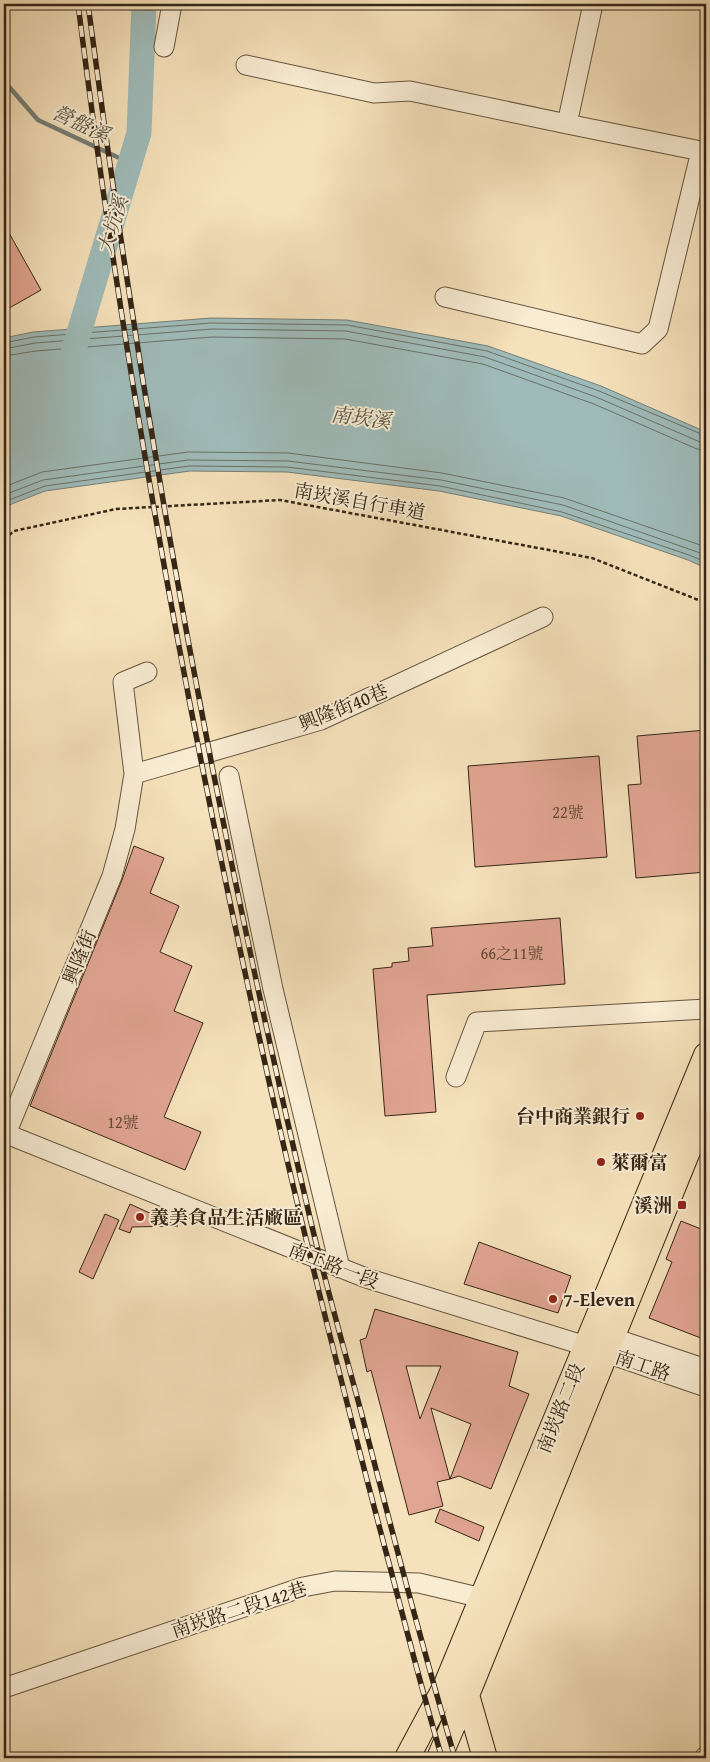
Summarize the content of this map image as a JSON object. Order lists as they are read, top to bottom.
{
  "streets": {
    "main road": ["南崁路二段"],
    "street": [
      "興隆街40巷",
      "興隆街",
      "南工路一段",
      "南工路",
      "南崁路二段142巷"
    ],
    "path": ["南崁溪自行車道"]
  },
  "crossings": [
    ["興隆街40巷", "興隆街"],
    ["興隆街", "南工路一段"],
    ["南工路一段", "南工路"],
    ["南工路一段", "南崁路二段"],
    ["南工路", "南崁路二段"],
    ["南崁路二段", "南崁路二段142巷"]
  ],
  "water": ["營盤溪", "大坑溪", "南崁溪"],
  "places": {
    "other": [
      "台中商業銀行",
      "萊爾富",
      "義美食品生活廠區",
      "7-Eleven"
    ],
    "transit": ["溪洲"]
  },
  "house_numbers": ["22號", "66之11號", "12號"]
}
